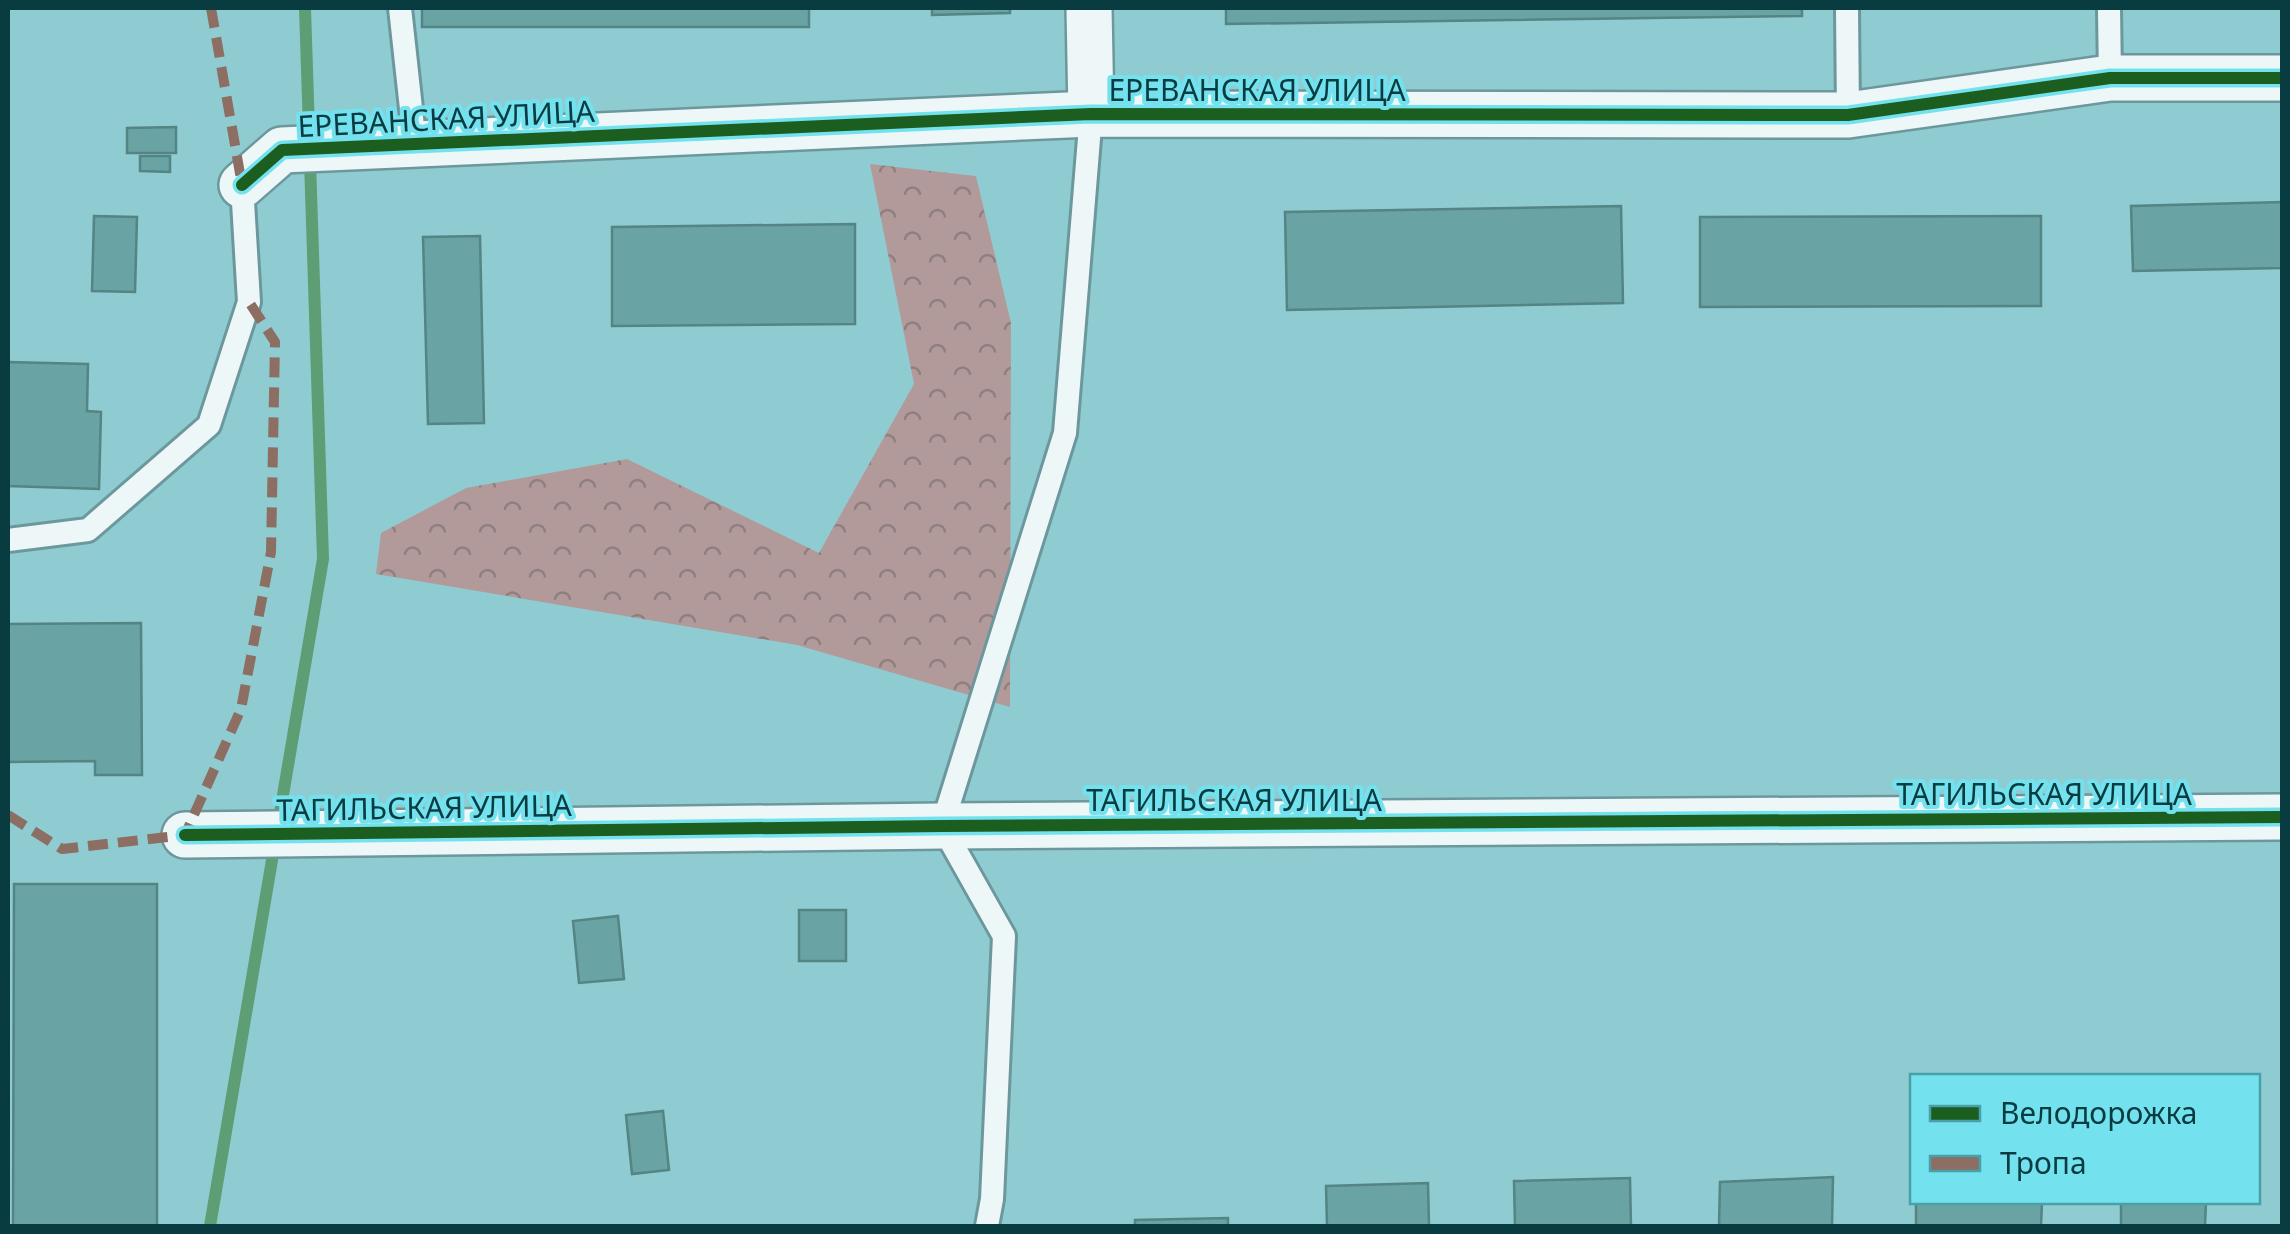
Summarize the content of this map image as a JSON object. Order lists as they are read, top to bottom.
{
  "streets": {
    "street": ["ЕРЕВАНСКАЯ УЛИЦА", "ТАГИЛЬСКАЯ УЛИЦА"]
  },
  "legend": ["Велодорожка", "Тропа"]
}
